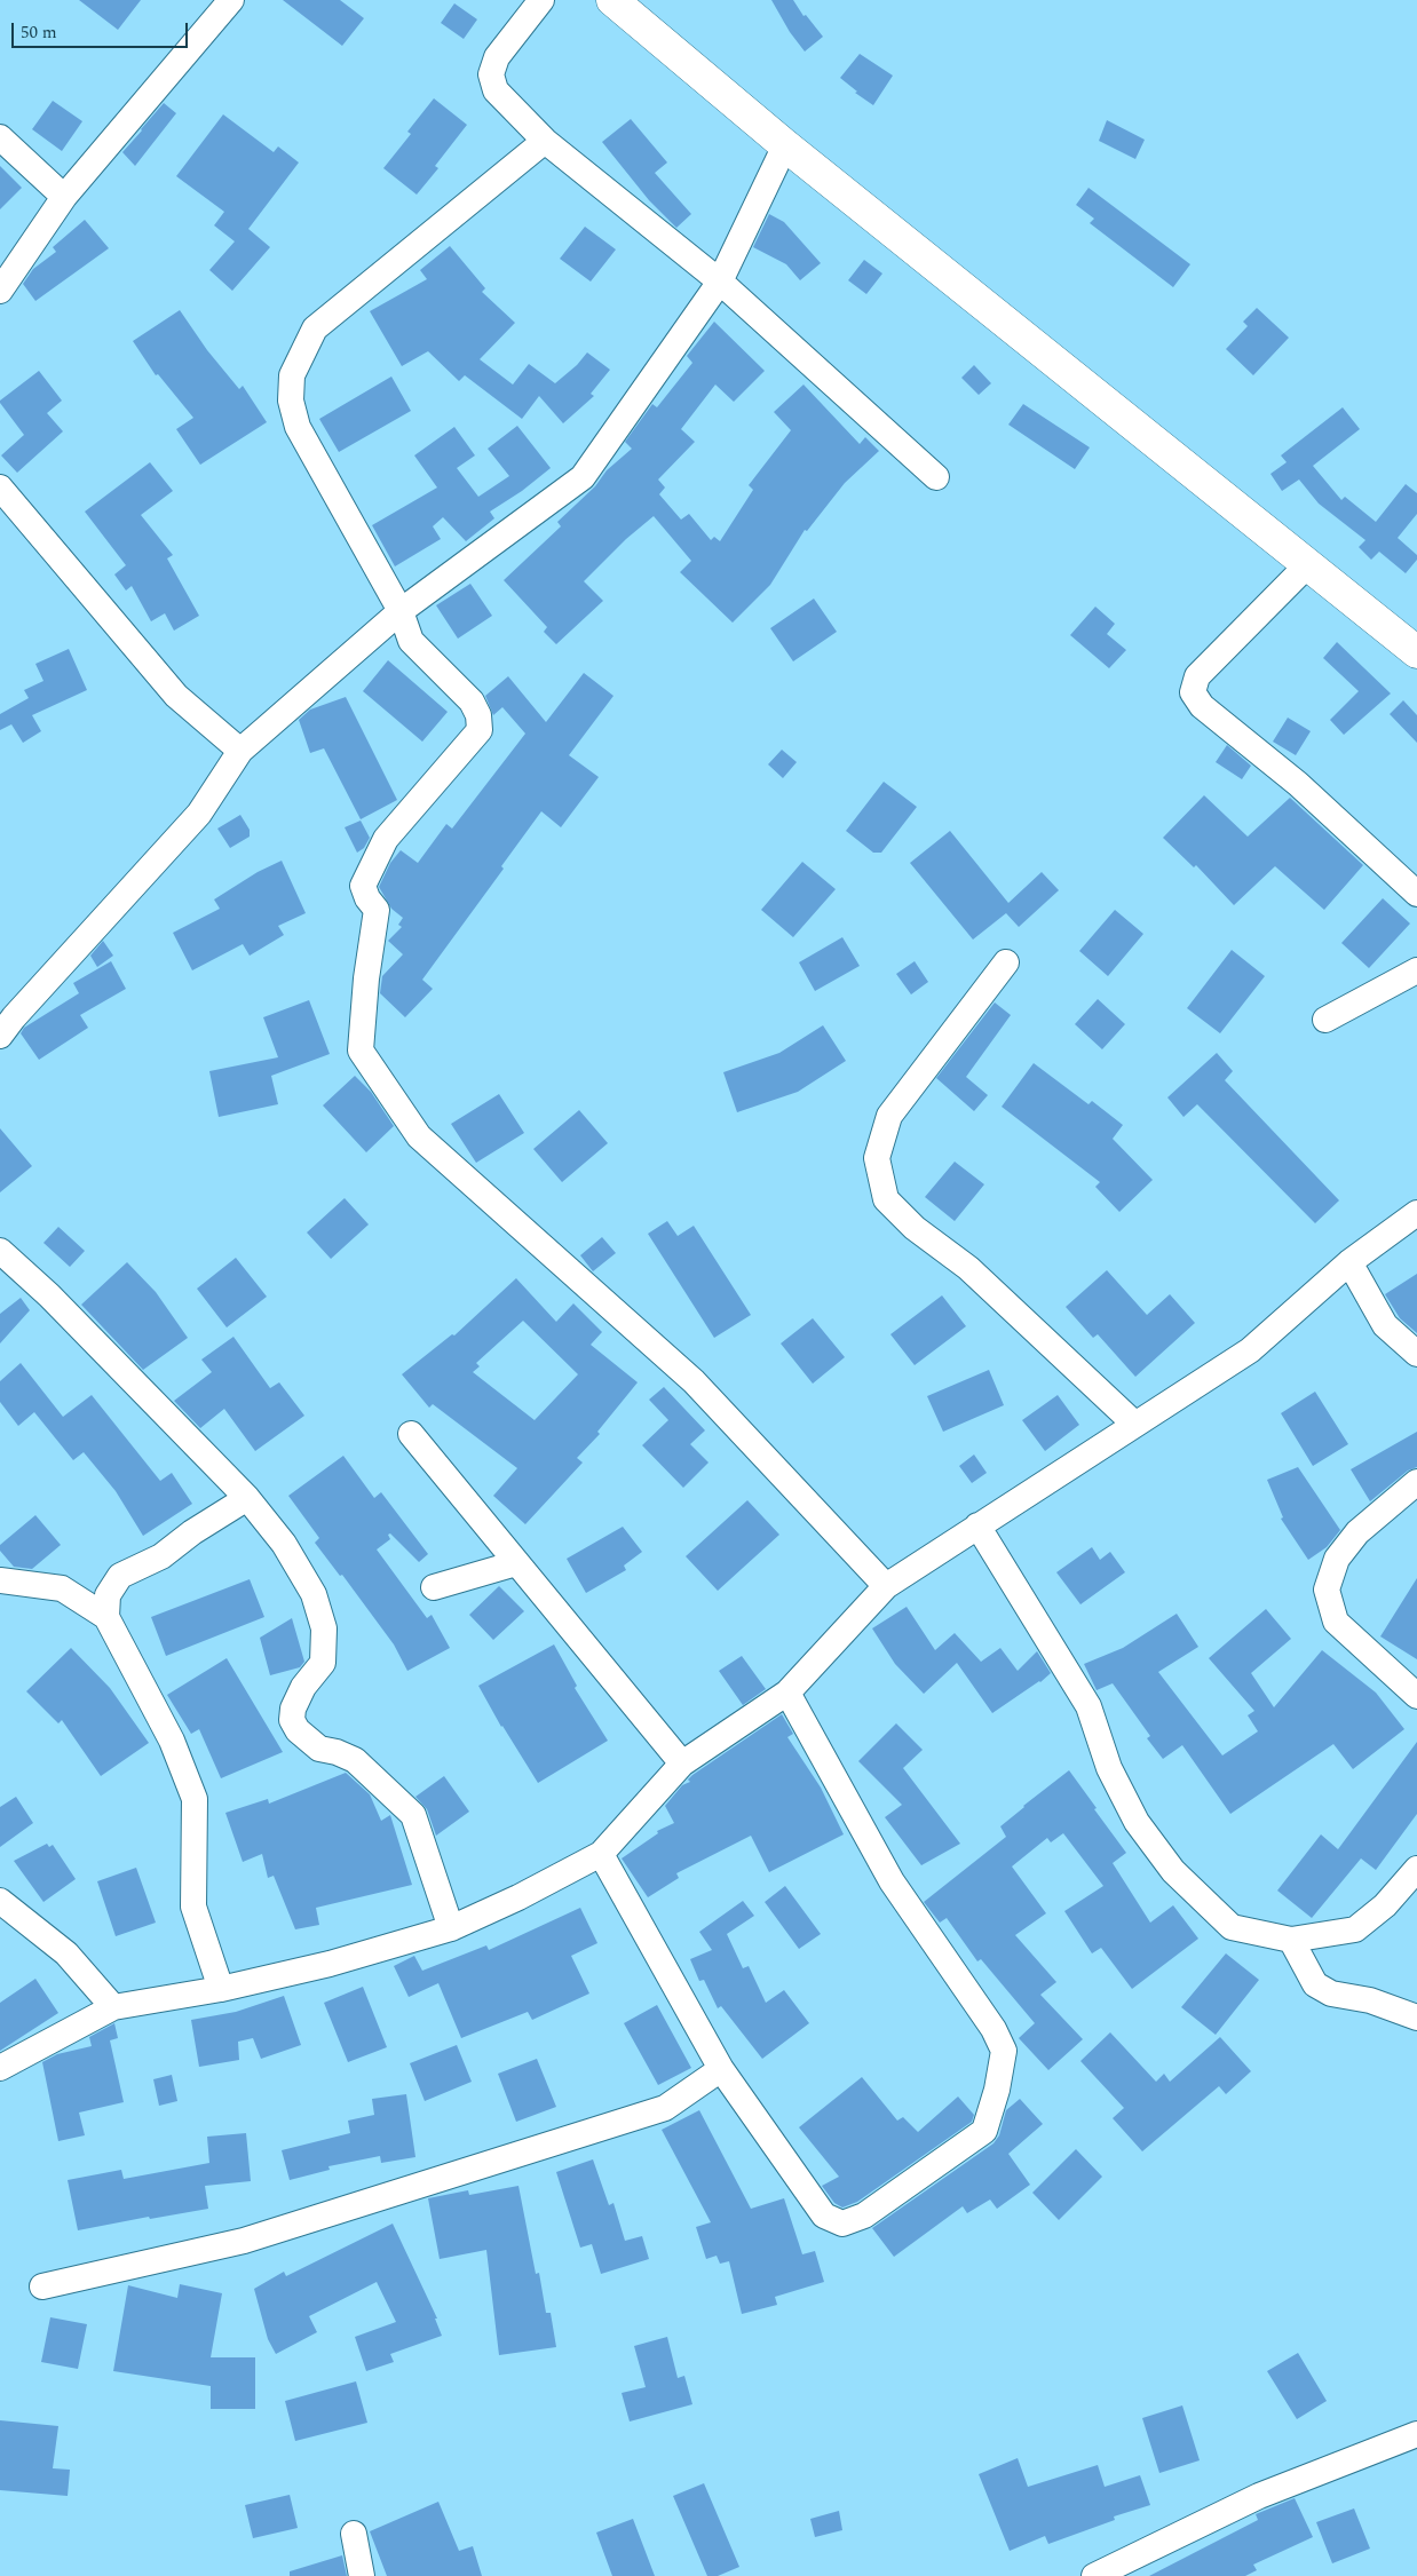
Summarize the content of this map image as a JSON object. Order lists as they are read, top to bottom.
{
  "scale_bar": "50 m"
}
